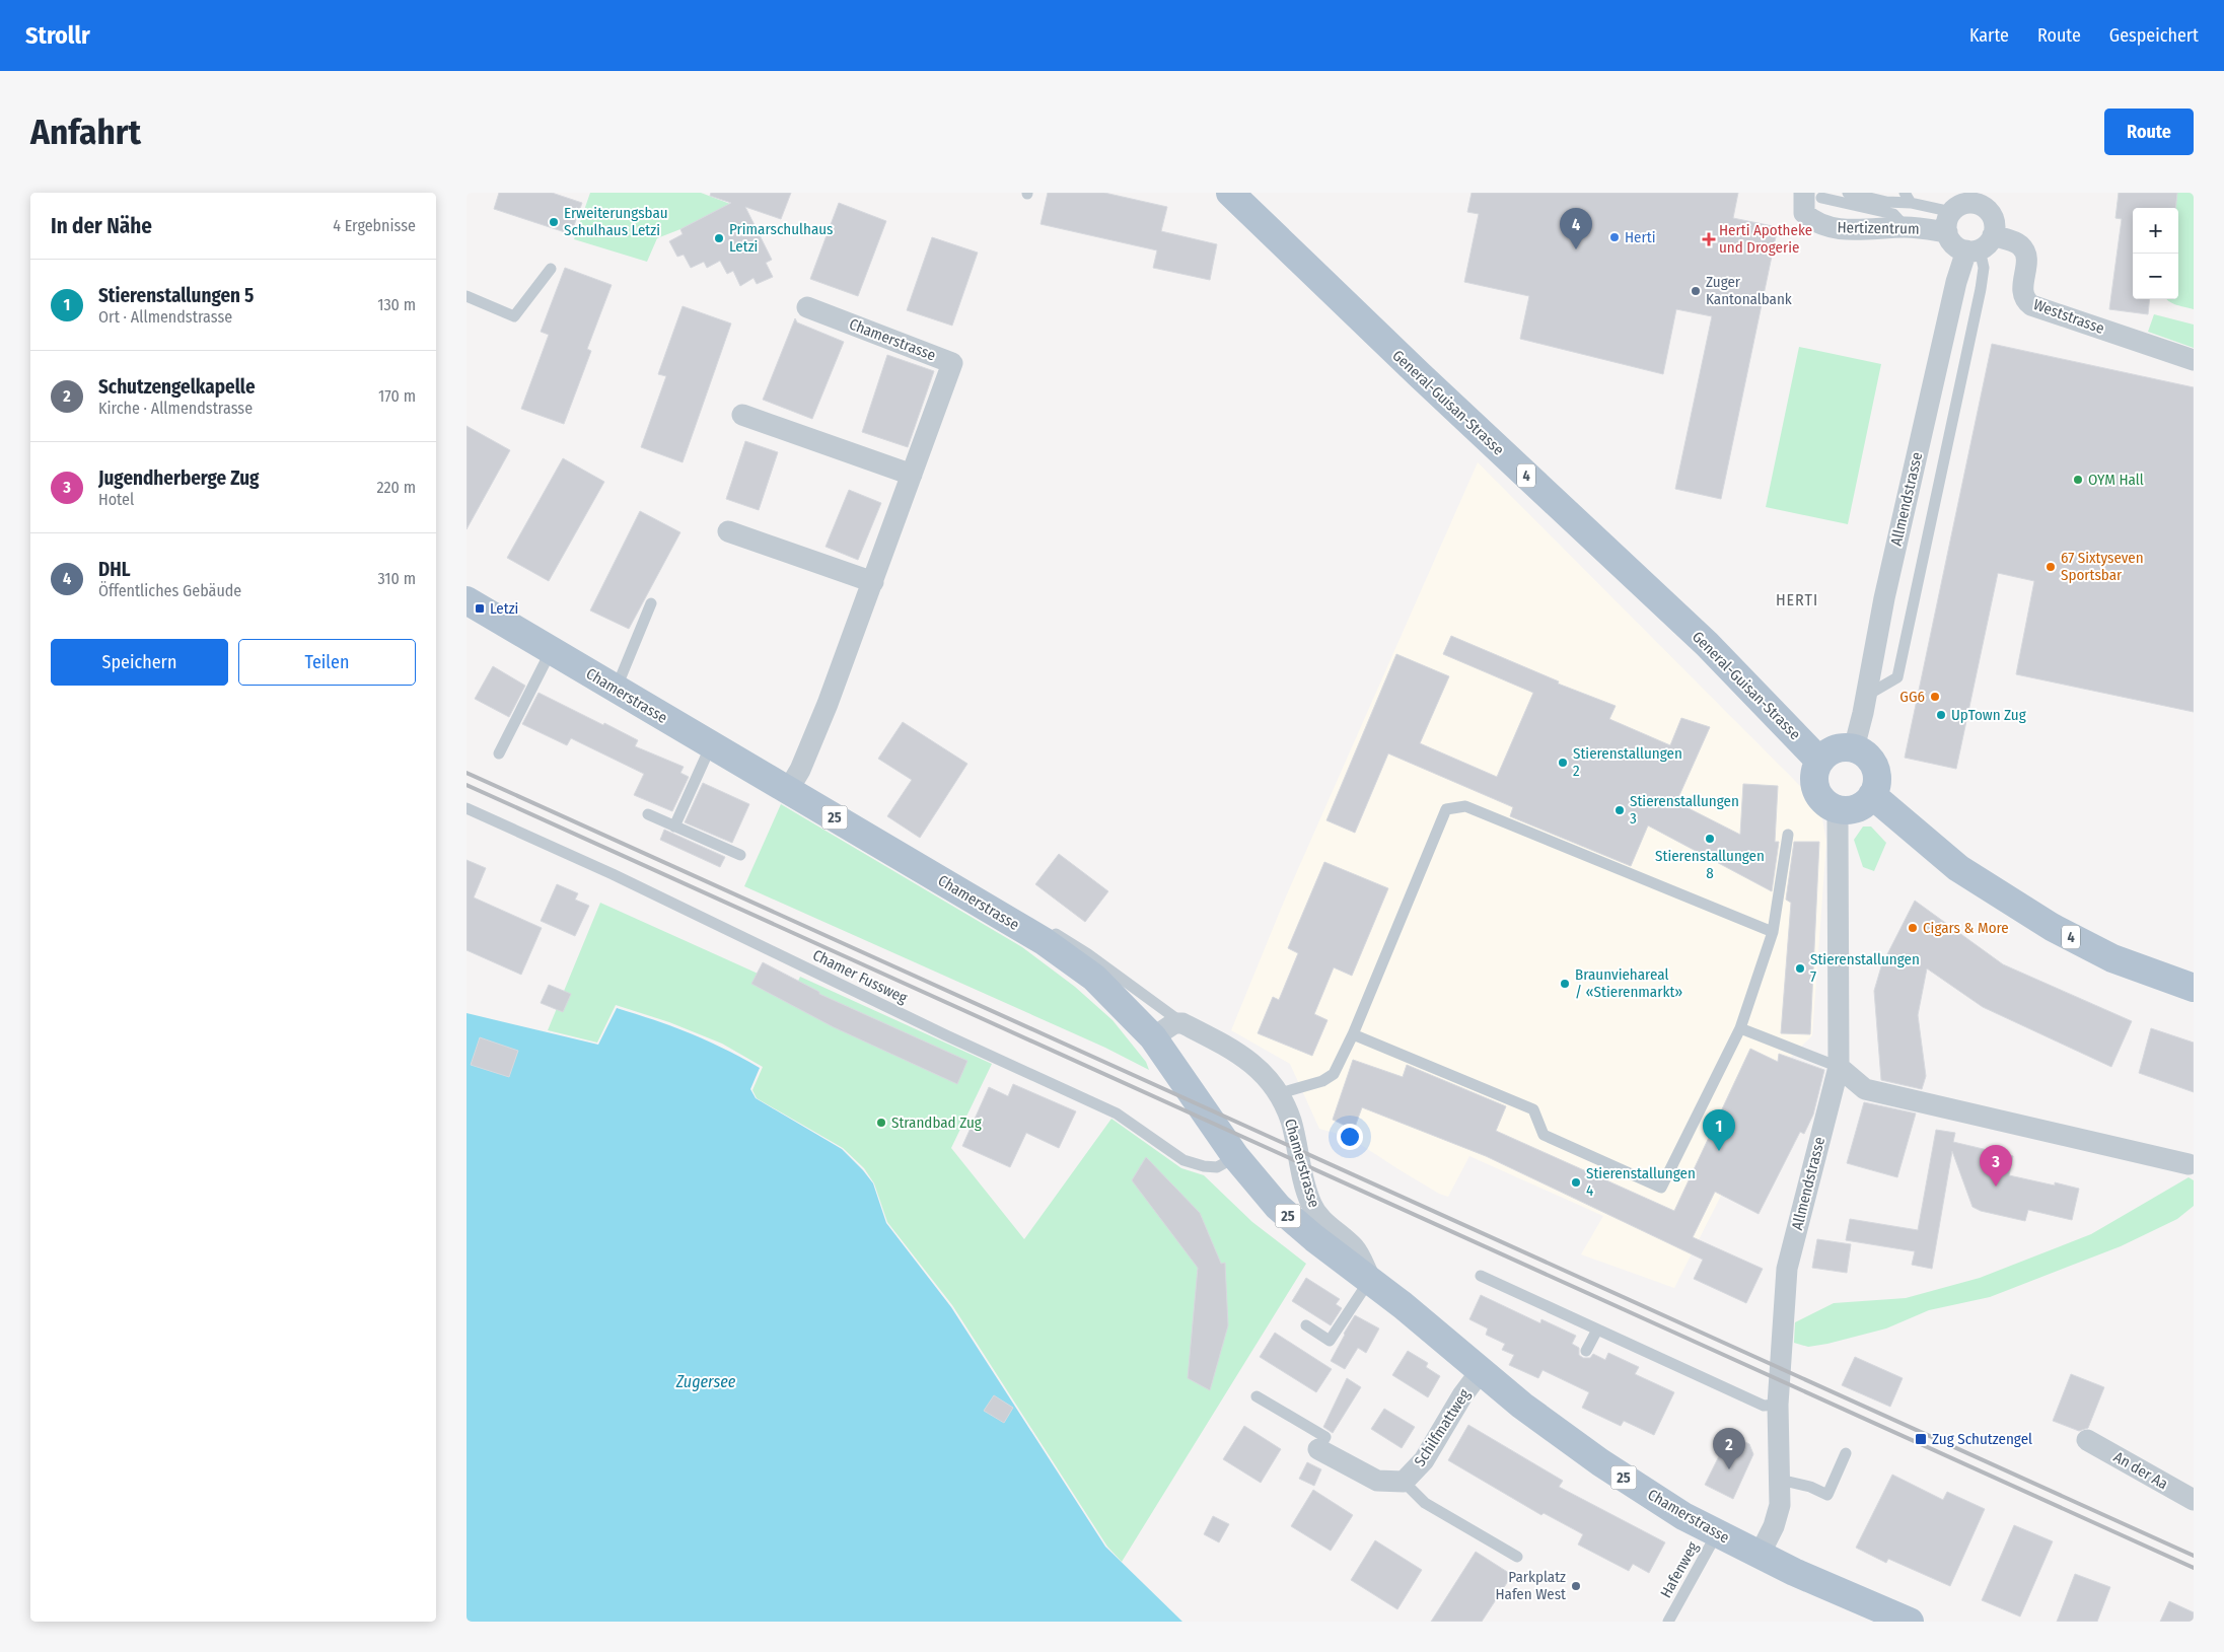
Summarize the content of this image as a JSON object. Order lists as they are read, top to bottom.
{
  "streets": {
    "main road": [
      "Chamerstrasse",
      "General-Guisan-Strasse",
      "4",
      "25"
    ],
    "street": [
      "Hertizentrum",
      "Weststrasse",
      "Allmendstrasse",
      "Schilfmattweg",
      "An der Aa"
    ],
    "lane": ["Chamer Fussweg", "Hafenweg"]
  },
  "crossings": [
    ["Hertizentrum", "Weststrasse"],
    ["Hertizentrum", "Allmendstrasse"],
    ["Weststrasse", "Allmendstrasse"],
    ["Chamerstrasse", "Allmendstrasse"],
    ["Chamerstrasse", "Chamer Fussweg"],
    ["Chamerstrasse", "Schilfmattweg"],
    ["Chamerstrasse", "Hafenweg"],
    ["General-Guisan-Strasse", "4"],
    ["General-Guisan-Strasse", "Allmendstrasse"],
    ["4", "Allmendstrasse"]
  ],
  "districts": ["HERTI"],
  "water": ["Zugersee"],
  "places": {
    "other": [
      "Erweiterungsbau Schulhaus Letzi",
      "Herti",
      "Primarschulhaus Letzi",
      "Zuger Kantonalbank",
      "OYM Hall",
      "67 Sixtyseven Sportsbar",
      "GG6",
      "UpTown Zug",
      "Stierenstallungen 2",
      "Stierenstallungen 3",
      "Stierenstallungen 8",
      "Cigars & More",
      "Stierenstallungen 7",
      "Braunviehareal / «Stierenmarkt»",
      "Strandbad Zug",
      "Stierenstallungen 4",
      "Parkplatz Hafen West"
    ],
    "health": ["Herti Apotheke und Drogerie"],
    "transit": ["Letzi", "Zug Schutzengel"]
  },
  "page": {
    "header": "Strollr",
    "nav": ["Karte", "Route", "Gespeichert"],
    "buttons": [
      "Route",
      ["Speichern", "Teilen"]
    ],
    "title": "Anfahrt",
    "heading": ["In der Nähe", "4 Ergebnisse"],
    "map_buttons": ["+", "−"],
    "pins": [
      "4",
      "1",
      "3",
      "2"
    ],
    "list": [
      {
        "mark": "1",
        "name": "Stierenstallungen 5",
        "note": "Ort · Allmendstrasse",
        "value": "130 m"
      },
      {
        "mark": "2",
        "name": "Schutzengelkapelle",
        "note": "Kirche · Allmendstrasse",
        "value": "170 m"
      },
      {
        "mark": "3",
        "name": "Jugendherberge Zug",
        "note": "Hotel",
        "value": "220 m"
      },
      {
        "mark": "4",
        "name": "DHL",
        "note": "Öffentliches Gebäude",
        "value": "310 m"
      }
    ]
  }
}
